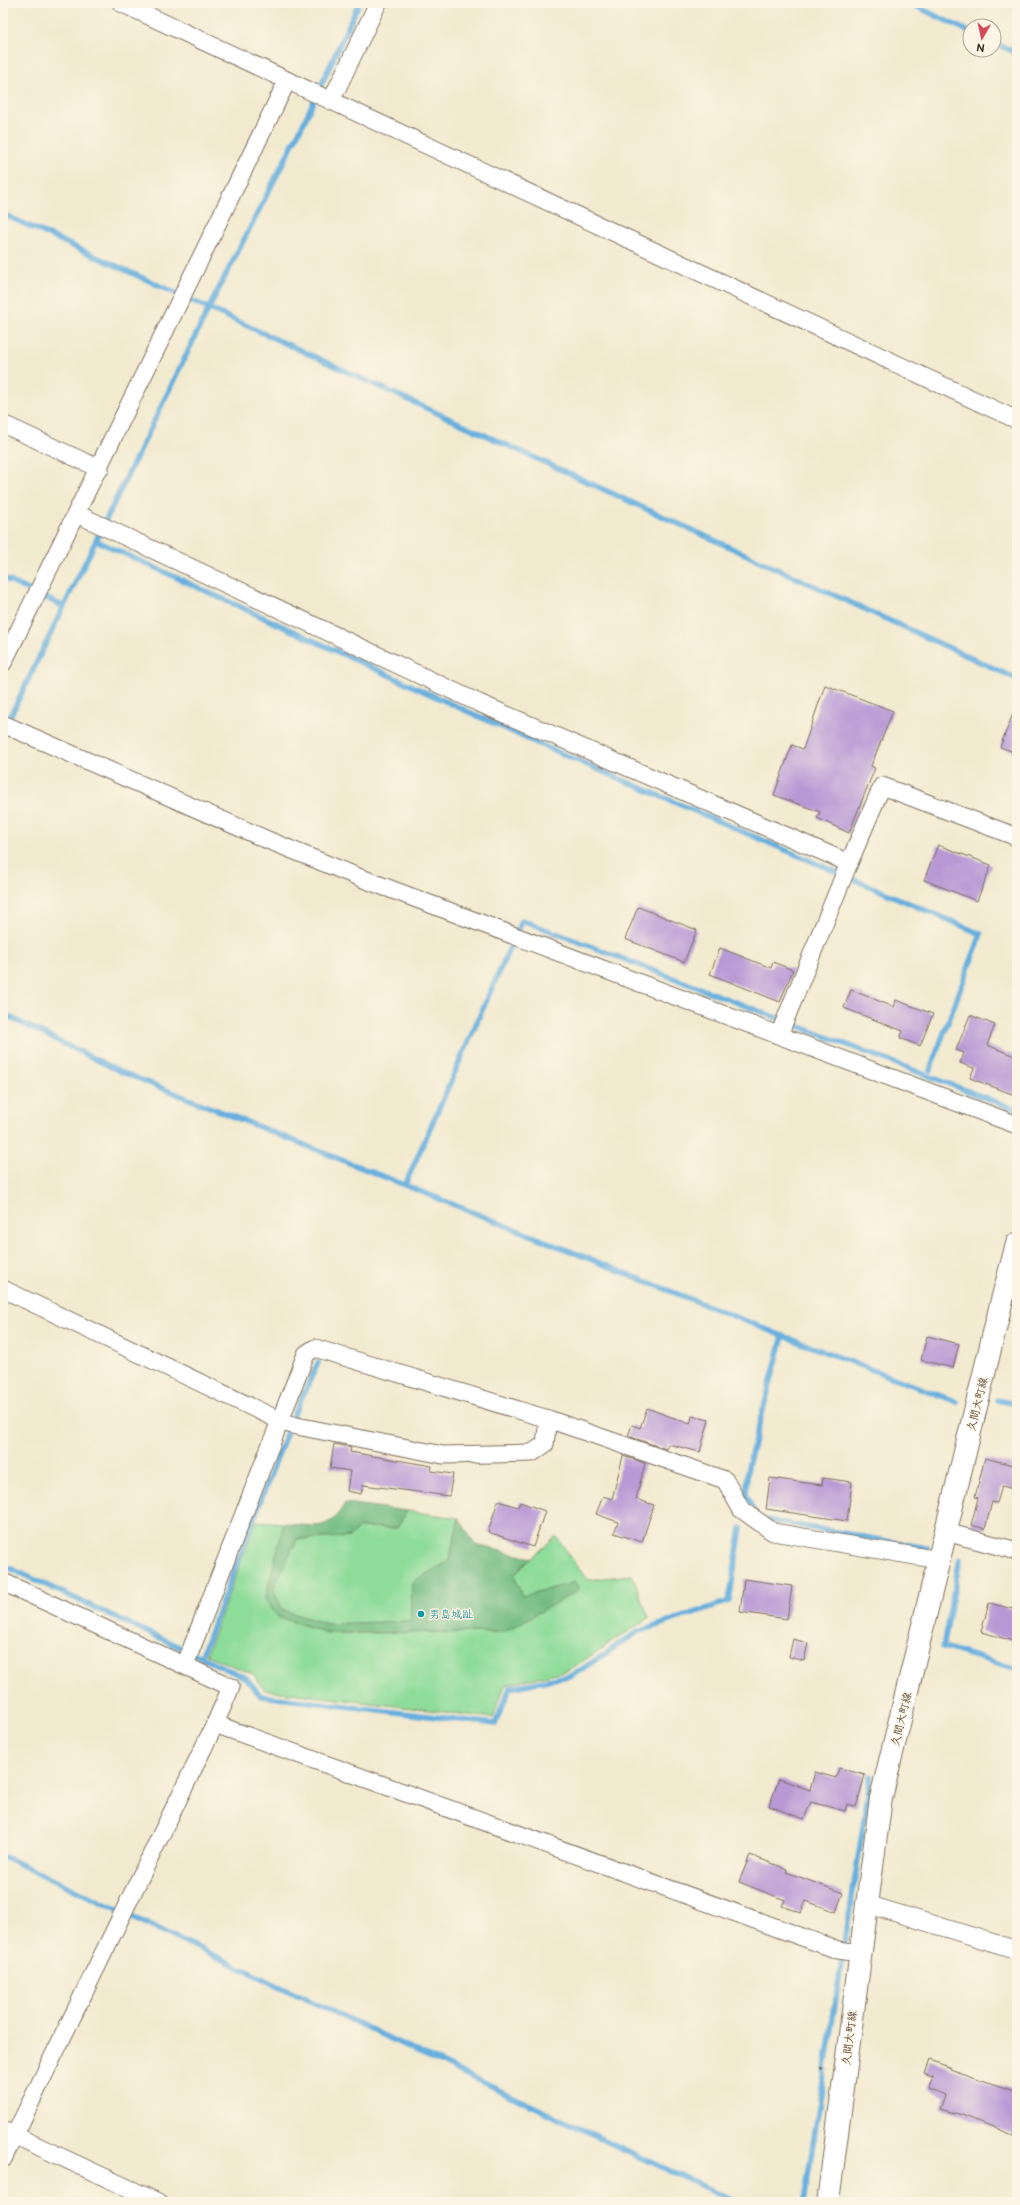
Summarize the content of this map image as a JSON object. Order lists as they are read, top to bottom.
{
  "streets": {
    "main road": ["久間大町線"]
  },
  "places": ["男島城趾"],
  "north": "bottom"
}
